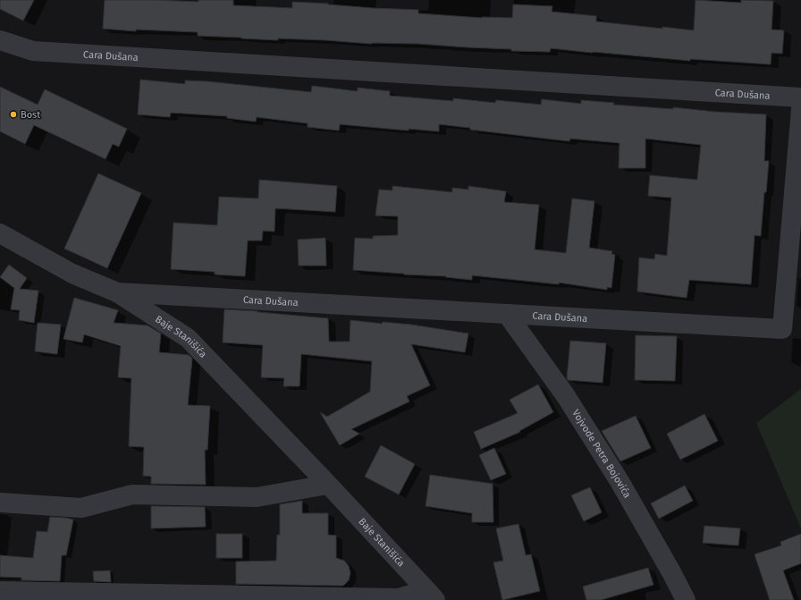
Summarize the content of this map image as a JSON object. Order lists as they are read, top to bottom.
{
  "streets": {
    "street": ["Cara Dušana", "Baje Stanišića", "Vojvode Petra Bojovića"]
  },
  "crossings": [
    ["Cara Dušana", "Baje Stanišića"],
    ["Cara Dušana", "Vojvode Petra Bojovića"]
  ],
  "places": ["Bost"]
}
